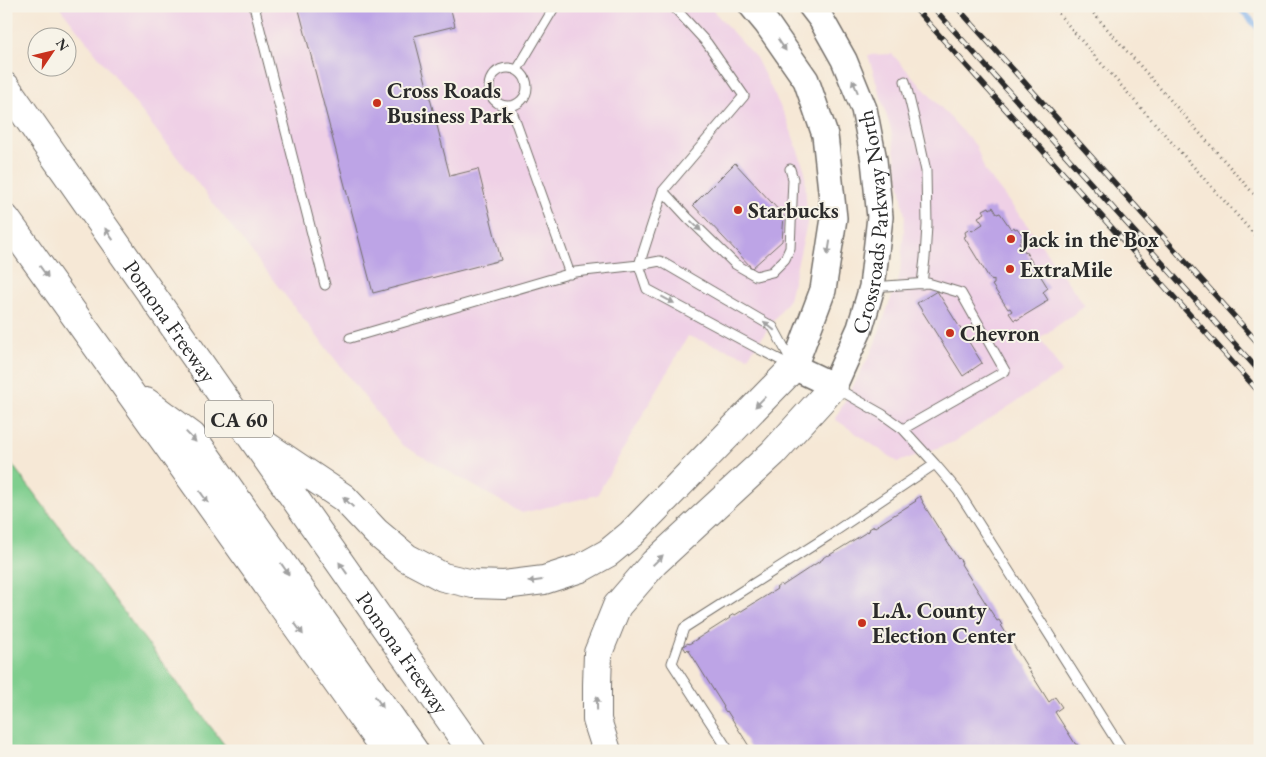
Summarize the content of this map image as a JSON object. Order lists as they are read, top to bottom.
{
  "streets": {
    "highway": ["Pomona Freeway", "CA 60"],
    "street": ["Crossroads Parkway North"]
  },
  "places": [
    "Cross Roads Business Park",
    "Starbucks",
    "Jack in the Box",
    "ExtraMile",
    "Chevron",
    "L.A. County Election Center"
  ],
  "north": "top right"
}
